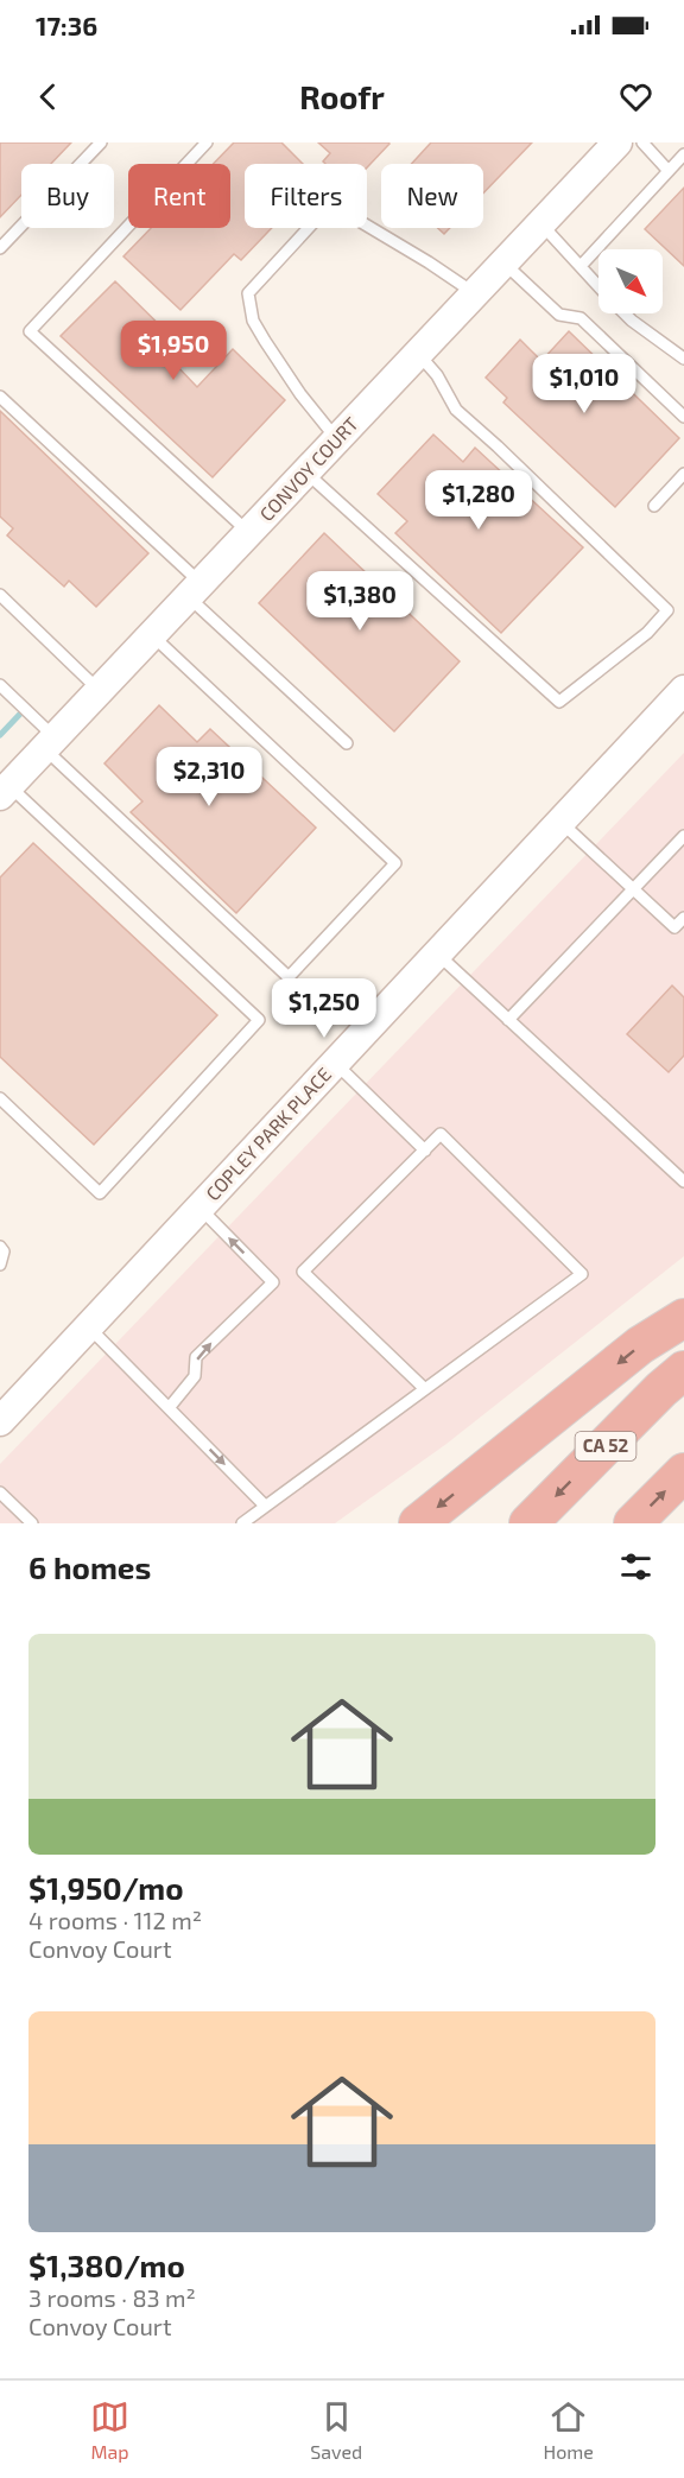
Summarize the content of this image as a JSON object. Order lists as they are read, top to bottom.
{
  "streets": {
    "highway": ["CA 52"],
    "main road": ["CONVOY COURT", "COPLEY PARK PLACE"]
  },
  "north": "bottom right",
  "page": {
    "status": "17:36",
    "header": "Roofr",
    "chip": [
      "Buy",
      "Rent",
      "Filters",
      "New"
    ],
    "price": [
      "$1,950",
      "$1,010",
      "$1,280",
      "$1,380",
      "$2,310",
      "$1,250"
    ],
    "heading": "6 homes",
    "list": [
      {
        "name": "$1,950/mo",
        "note": "4 rooms · 112 m² · Convoy Court"
      },
      {
        "name": "$1,380/mo",
        "note": "3 rooms · 83 m² · Convoy Court"
      }
    ],
    "tabs": ["Map", "Saved", "Home"]
  }
}
